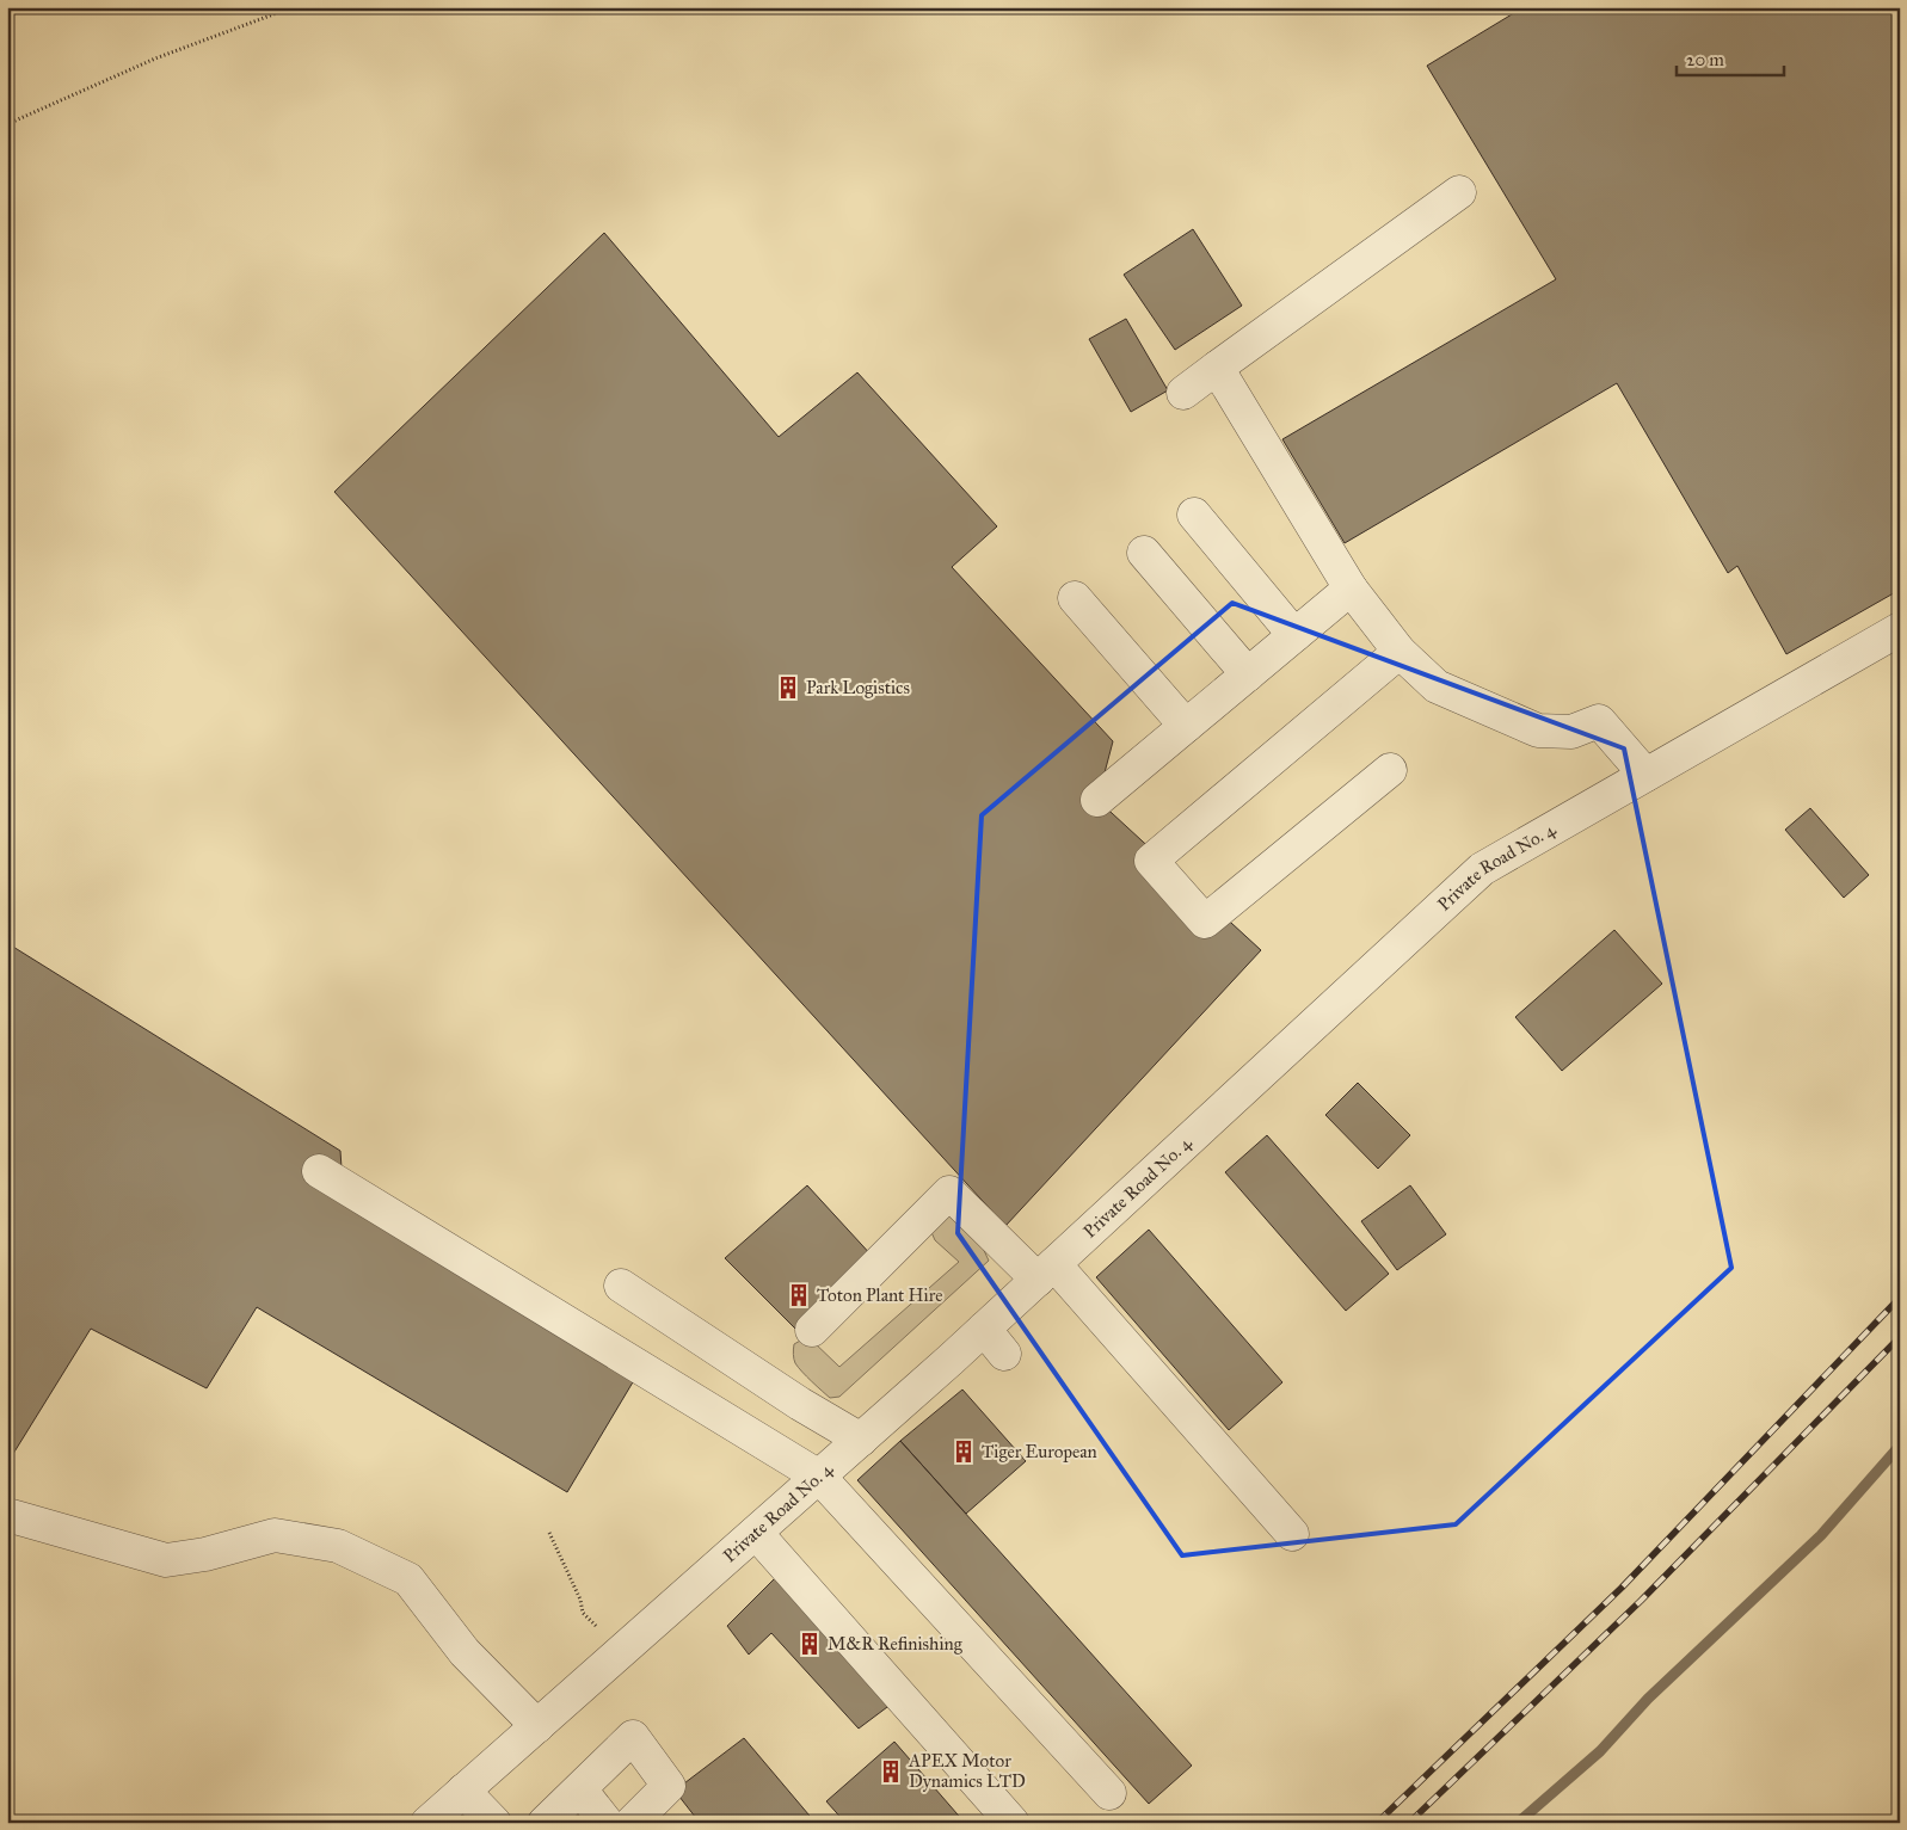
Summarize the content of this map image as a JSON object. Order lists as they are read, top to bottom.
{
  "streets": {
    "street": ["Private Road No. 4"]
  },
  "places": {
    "building": [
      "Park Logistics",
      "Toton Plant Hire",
      "Tiger European",
      "M&R Refinishing",
      "APEX Motor Dynamics LTD"
    ]
  },
  "scale_bar": "20 m"
}
